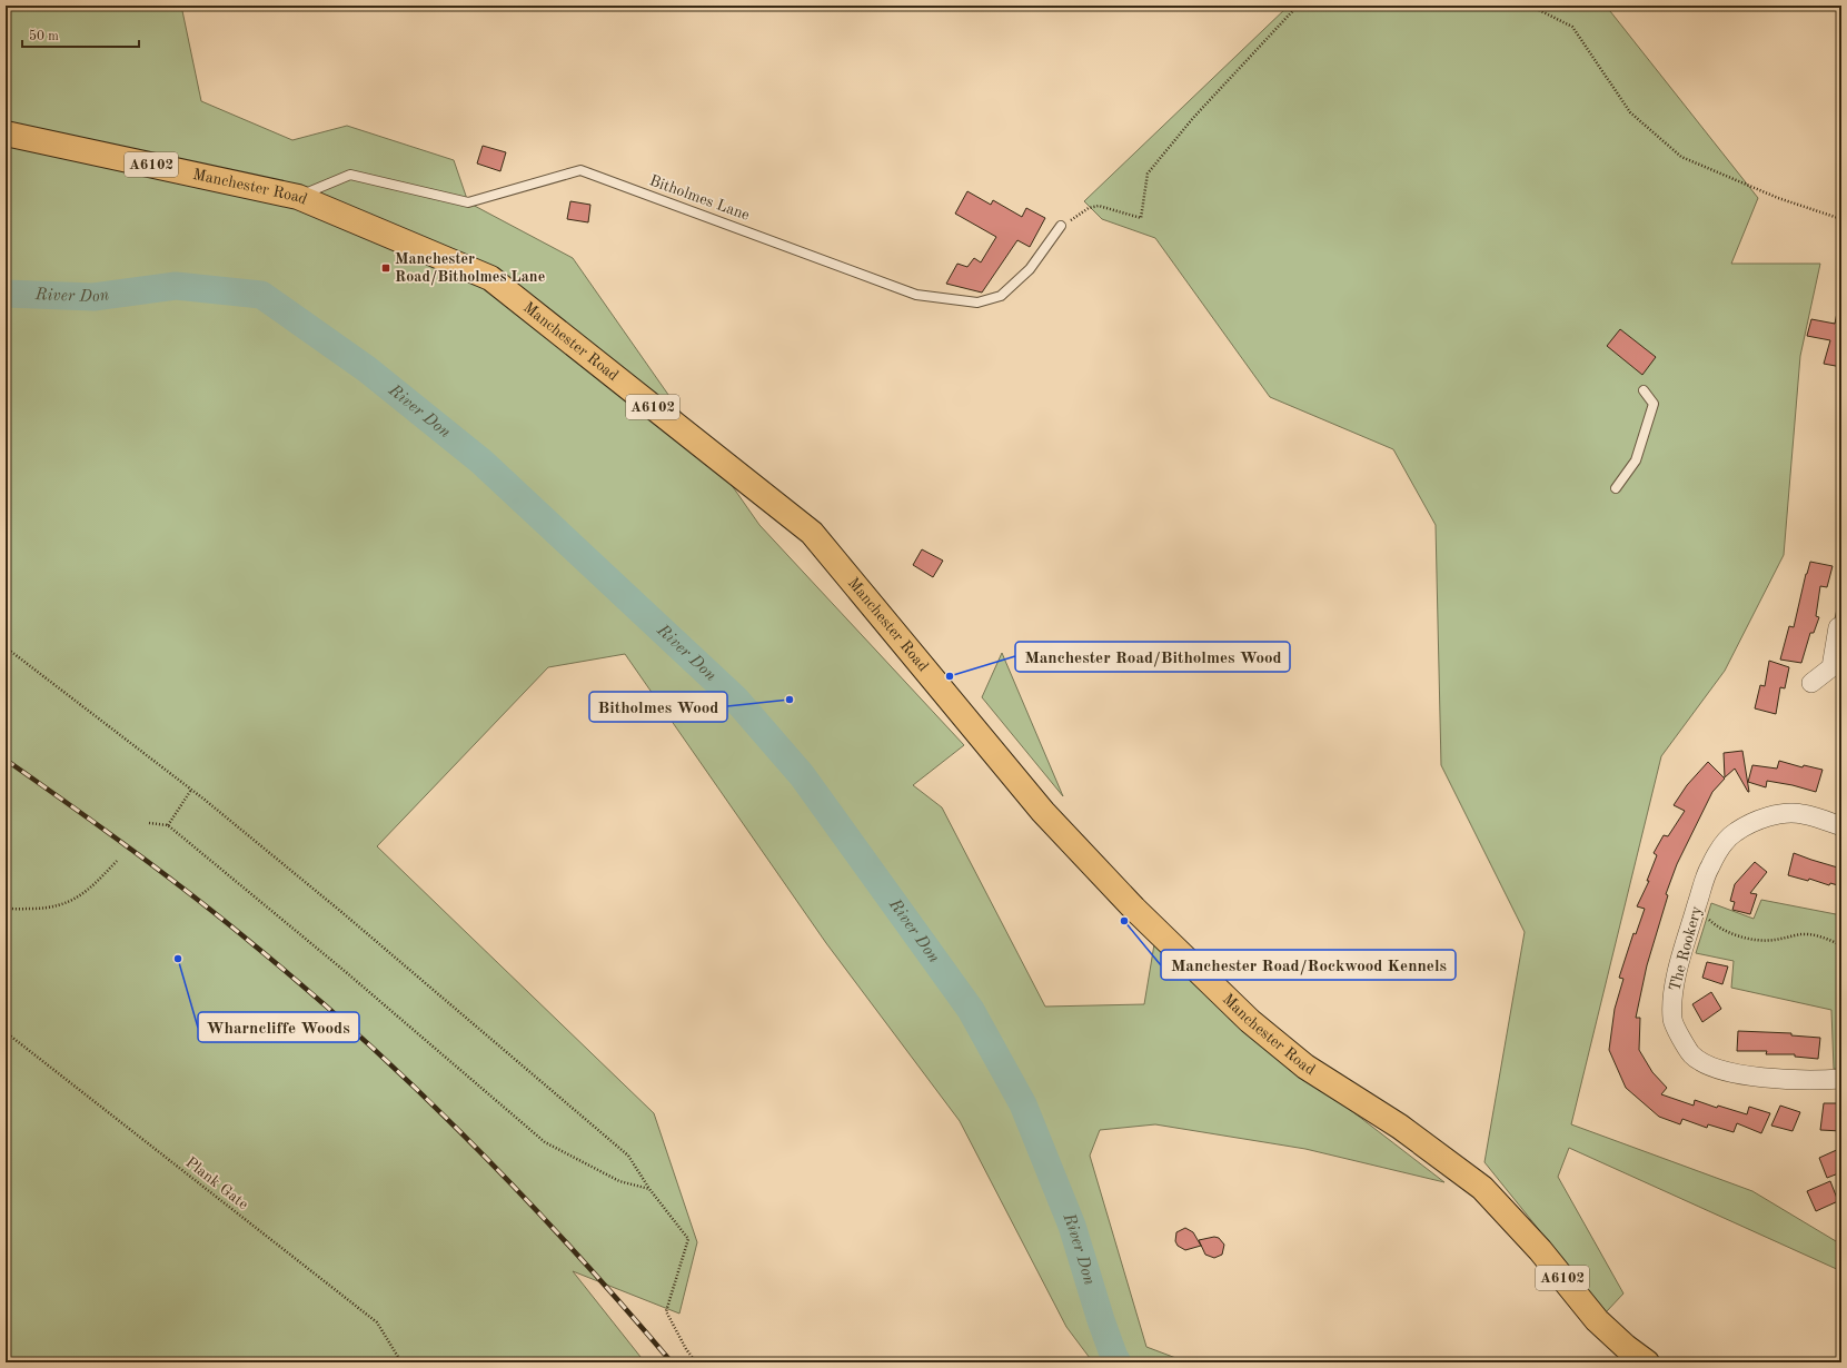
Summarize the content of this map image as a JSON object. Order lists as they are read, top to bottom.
{
  "streets": {
    "main road": ["A6102", "Manchester Road"],
    "street": ["The Rookery"],
    "lane": ["Bitholmes Lane"],
    "path": ["Plank Gate"]
  },
  "crossings": [
    ["Manchester Road", "Bitholmes Lane"]
  ],
  "water": ["River Don"],
  "places": {
    "transit": ["Manchester Road/Bitholmes Lane"],
    "other": [
      "Manchester Road/Bitholmes Wood",
      "Bitholmes Wood",
      "Manchester Road/Rockwood Kennels",
      "Wharncliffe Woods"
    ]
  },
  "scale_bar": "50 m"
}
